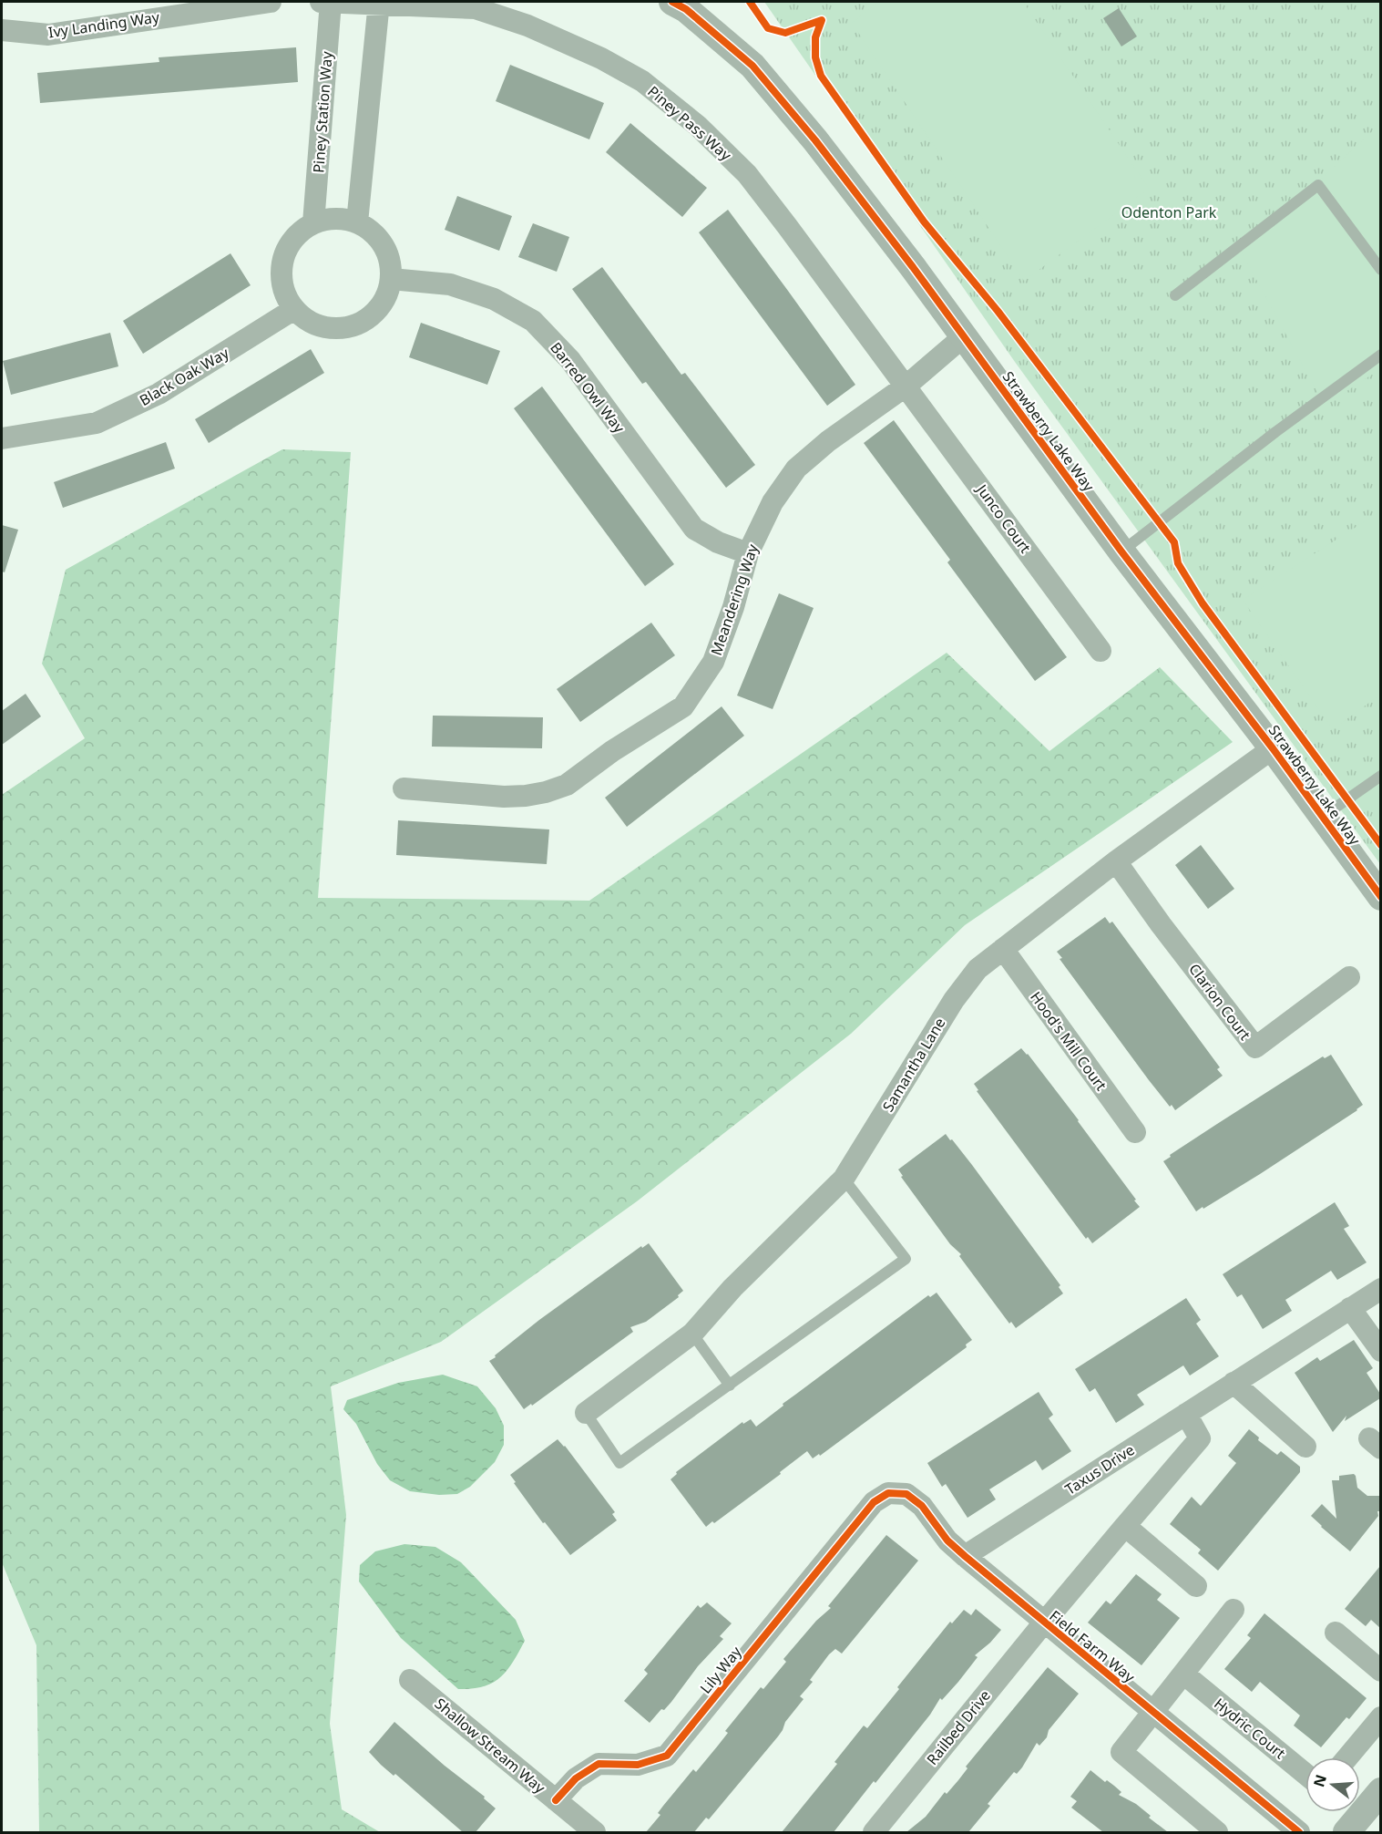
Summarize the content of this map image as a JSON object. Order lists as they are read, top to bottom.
{
  "streets": {
    "street": [
      "Ivy Landing Way",
      "Piney Station Way",
      "Piney Pass Way",
      "Black Oak Way",
      "Barred Owl Way",
      "Strawberry Lake Way",
      "Junco Court",
      "Meandering Way",
      "Clarion Court",
      "Hood's Mill Court",
      "Samantha Lane",
      "Taxus Drive",
      "Field Farm Way",
      "Lily Way",
      "Railbed Drive",
      "Hydric Court",
      "Shallow Stream Way"
    ]
  },
  "crossings": [
    ["Piney Station Way", "Black Oak Way"],
    ["Piney Station Way", "Barred Owl Way"],
    ["Piney Pass Way", "Junco Court"],
    ["Piney Pass Way", "Meandering Way"],
    ["Black Oak Way", "Barred Owl Way"],
    ["Barred Owl Way", "Meandering Way"],
    ["Strawberry Lake Way", "Meandering Way"],
    ["Strawberry Lake Way", "Samantha Lane"],
    ["Junco Court", "Meandering Way"],
    ["Clarion Court", "Samantha Lane"],
    ["Hood's Mill Court", "Samantha Lane"],
    ["Taxus Drive", "Field Farm Way"],
    ["Taxus Drive", "Railbed Drive"],
    ["Field Farm Way", "Lily Way"],
    ["Field Farm Way", "Railbed Drive"],
    ["Lily Way", "Shallow Stream Way"]
  ],
  "parks": ["Odenton Park"],
  "north": "left"
}
